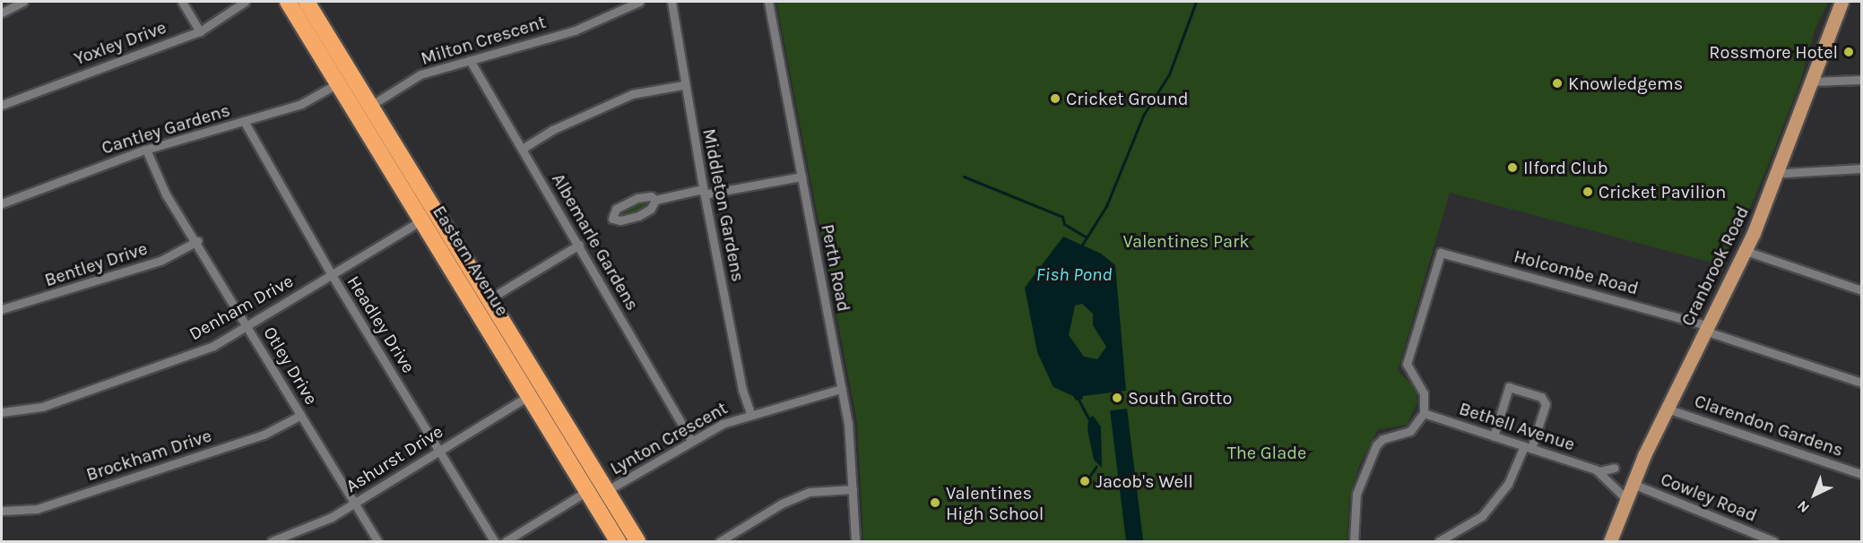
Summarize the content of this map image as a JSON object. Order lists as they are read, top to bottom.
{
  "streets": {
    "highway": ["Eastern Avenue"],
    "main road": ["Cranbrook Road"],
    "street": [
      "Milton Crescent",
      "Yoxley Drive",
      "Cantley Gardens",
      "Middleton Gardens",
      "Albemarle Gardens",
      "Bentley Drive",
      "Perth Road",
      "Holcombe Road",
      "Denham Drive",
      "Headley Drive",
      "Otley Drive",
      "Clarendon Gardens",
      "Bethell Avenue",
      "Lynton Crescent",
      "Brockham Drive",
      "Ashurst Drive",
      "Cowley Road"
    ]
  },
  "crossings": [
    ["Milton Crescent", "Albemarle Gardens"],
    ["Milton Crescent", "Eastern Avenue"],
    ["Cantley Gardens", "Eastern Avenue"],
    ["Cantley Gardens", "Headley Drive"],
    ["Cantley Gardens", "Otley Drive"],
    ["Middleton Gardens", "Lynton Crescent"],
    ["Albemarle Gardens", "Lynton Crescent"],
    ["Eastern Avenue", "Denham Drive"],
    ["Eastern Avenue", "Lynton Crescent"],
    ["Eastern Avenue", "Ashurst Drive"],
    ["Bentley Drive", "Otley Drive"],
    ["Cranbrook Road", "Holcombe Road"],
    ["Cranbrook Road", "Clarendon Gardens"],
    ["Cranbrook Road", "Cowley Road"],
    ["Perth Road", "Lynton Crescent"],
    ["Holcombe Road", "Bethell Avenue"],
    ["Denham Drive", "Headley Drive"],
    ["Denham Drive", "Otley Drive"],
    ["Headley Drive", "Ashurst Drive"],
    ["Otley Drive", "Brockham Drive"],
    ["Otley Drive", "Ashurst Drive"]
  ],
  "water": ["Fish Pond"],
  "parks": ["Valentines Park", "The Glade"],
  "places": [
    "Rossmore Hotel",
    "Knowledgems",
    "Cricket Ground",
    "Ilford Club",
    "Cricket Pavilion",
    "South Grotto",
    "Jacob's Well",
    "Valentines High School"
  ],
  "north": "bottom left"
}
